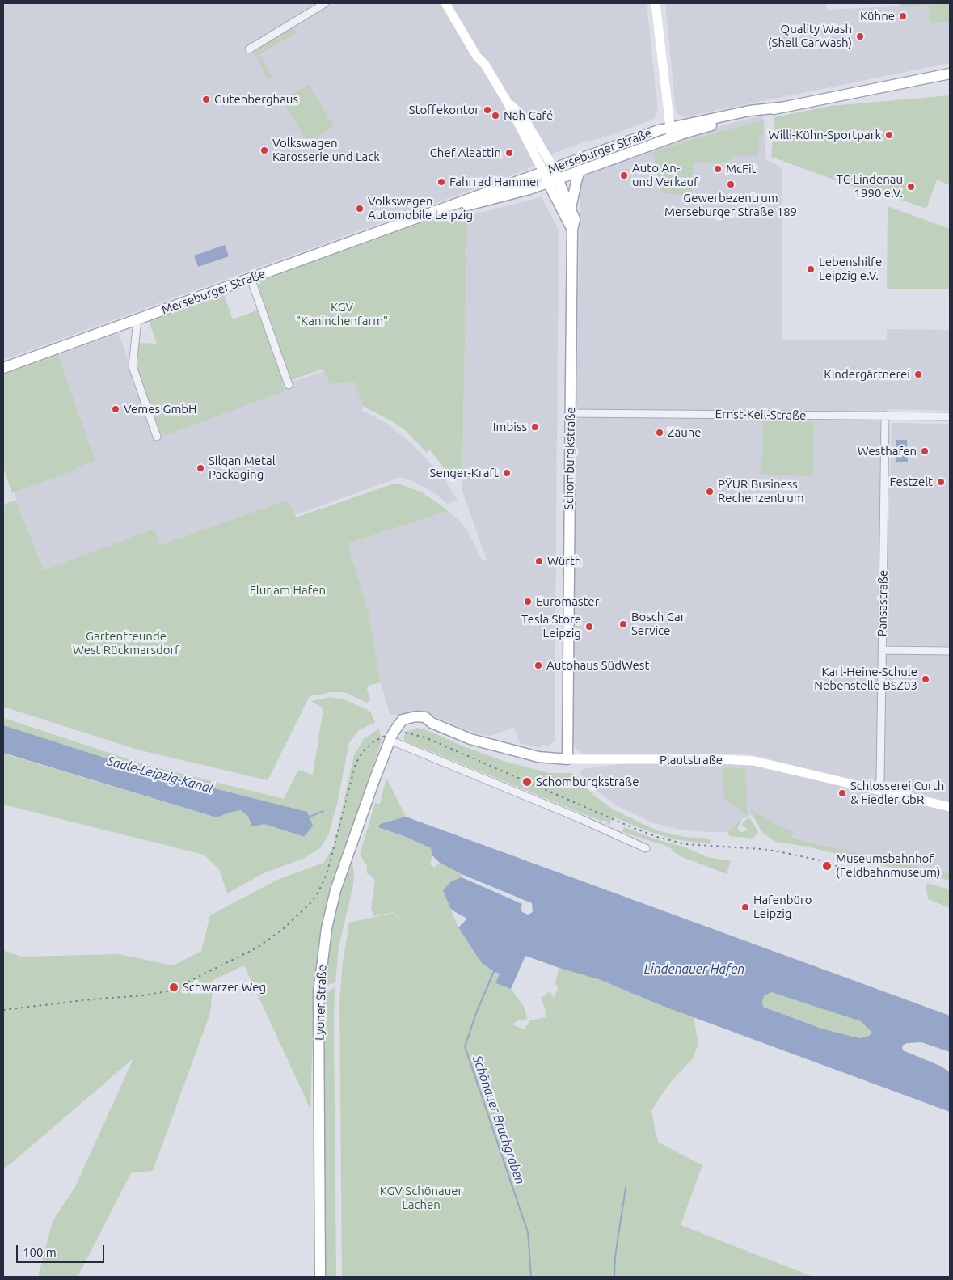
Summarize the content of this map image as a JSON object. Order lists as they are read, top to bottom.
{
  "streets": {
    "main road": [
      "Merseburger Straße",
      "Schomburgkstraße",
      "Plautstraße",
      "Lyoner Straße"
    ],
    "street": ["Ernst-Keil-Straße", "Pansastraße"]
  },
  "crossings": [
    ["Merseburger Straße", "Schomburgkstraße"],
    ["Ernst-Keil-Straße", "Schomburgkstraße"],
    ["Ernst-Keil-Straße", "Pansastraße"],
    ["Schomburgkstraße", "Plautstraße"],
    ["Pansastraße", "Plautstraße"],
    ["Plautstraße", "Lyoner Straße"]
  ],
  "water": ["Saale-Leipzig-Kanal", "Lindenauer Hafen", "Schönauer Bruchgraben"],
  "parks": [
    "KGV \"Kaninchenfarm\"",
    "Flur am Hafen",
    "Gartenfreunde West Rückmarsdorf",
    "KGV Schönauer Lachen"
  ],
  "places": [
    "Kühne",
    "Quality Wash (Shell CarWash)",
    "Gutenberghaus",
    "Stoffekontor",
    "Näh Café",
    "Willi-Kühn-Sportpark",
    "Volkswagen Karosserie und Lack",
    "Chef Alaattin",
    "McFit",
    "Auto An- und Verkauf",
    "Fahrrad Hammer",
    "Gewerbezentrum Merseburger Straße 189",
    "TC Lindenau 1990 e.V.",
    "Volkswagen Automobile Leipzig",
    "Lebenshilfe Leipzig e.V.",
    "Kindergärtnerei",
    "Vemes GmbH",
    "Imbiss",
    "Zäune",
    "Westhafen",
    "Silgan Metal Packaging",
    "Senger-Kraft",
    "Festzelt",
    "PŸUR Business Rechenzentrum",
    "Würth",
    "Euromaster",
    "Bosch Car Service",
    "Tesla Store Leipzig",
    "Autohaus SüdWest",
    "Karl-Heine-Schule Nebenstelle BSZ03",
    "Schomburgkstraße",
    "Schlosserei Curth & Fiedler GbR",
    "Museumsbahnhof (Feldbahnmuseum)",
    "Hafenbüro Leipzig",
    "Schwarzer Weg"
  ],
  "scale_bar": "100 m"
}
